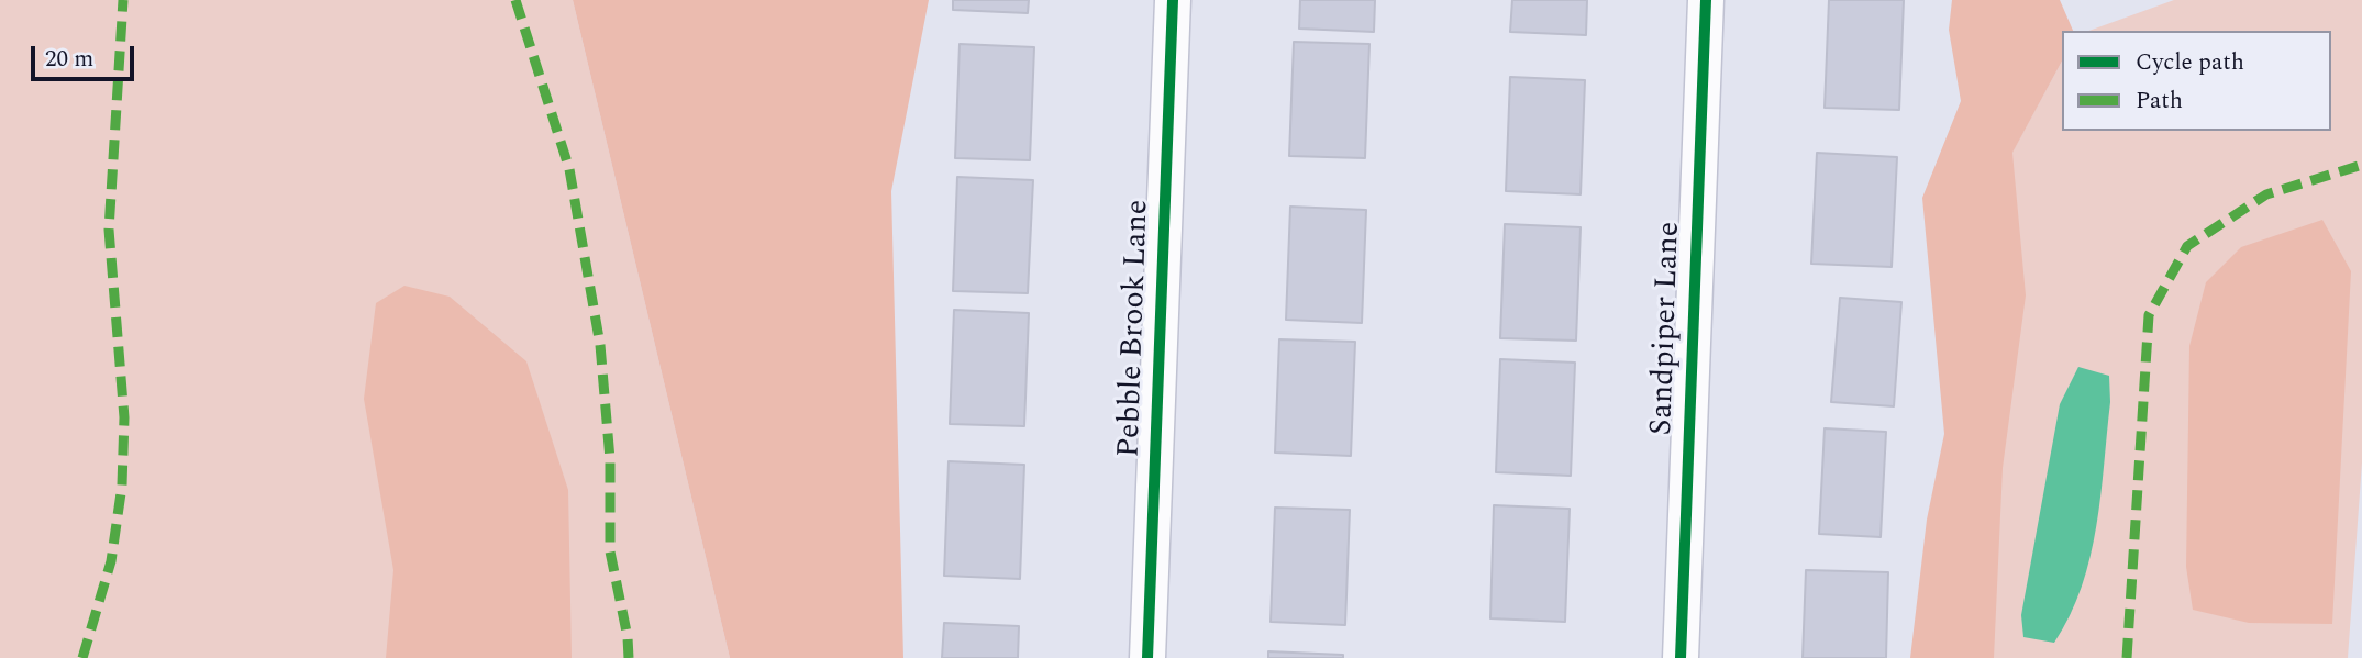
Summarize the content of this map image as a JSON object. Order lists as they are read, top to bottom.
{
  "streets": {
    "street": ["Pebble Brook Lane", "Sandpiper Lane"]
  },
  "legend": ["Cycle path", "Path"],
  "scale_bar": "20 m"
}
